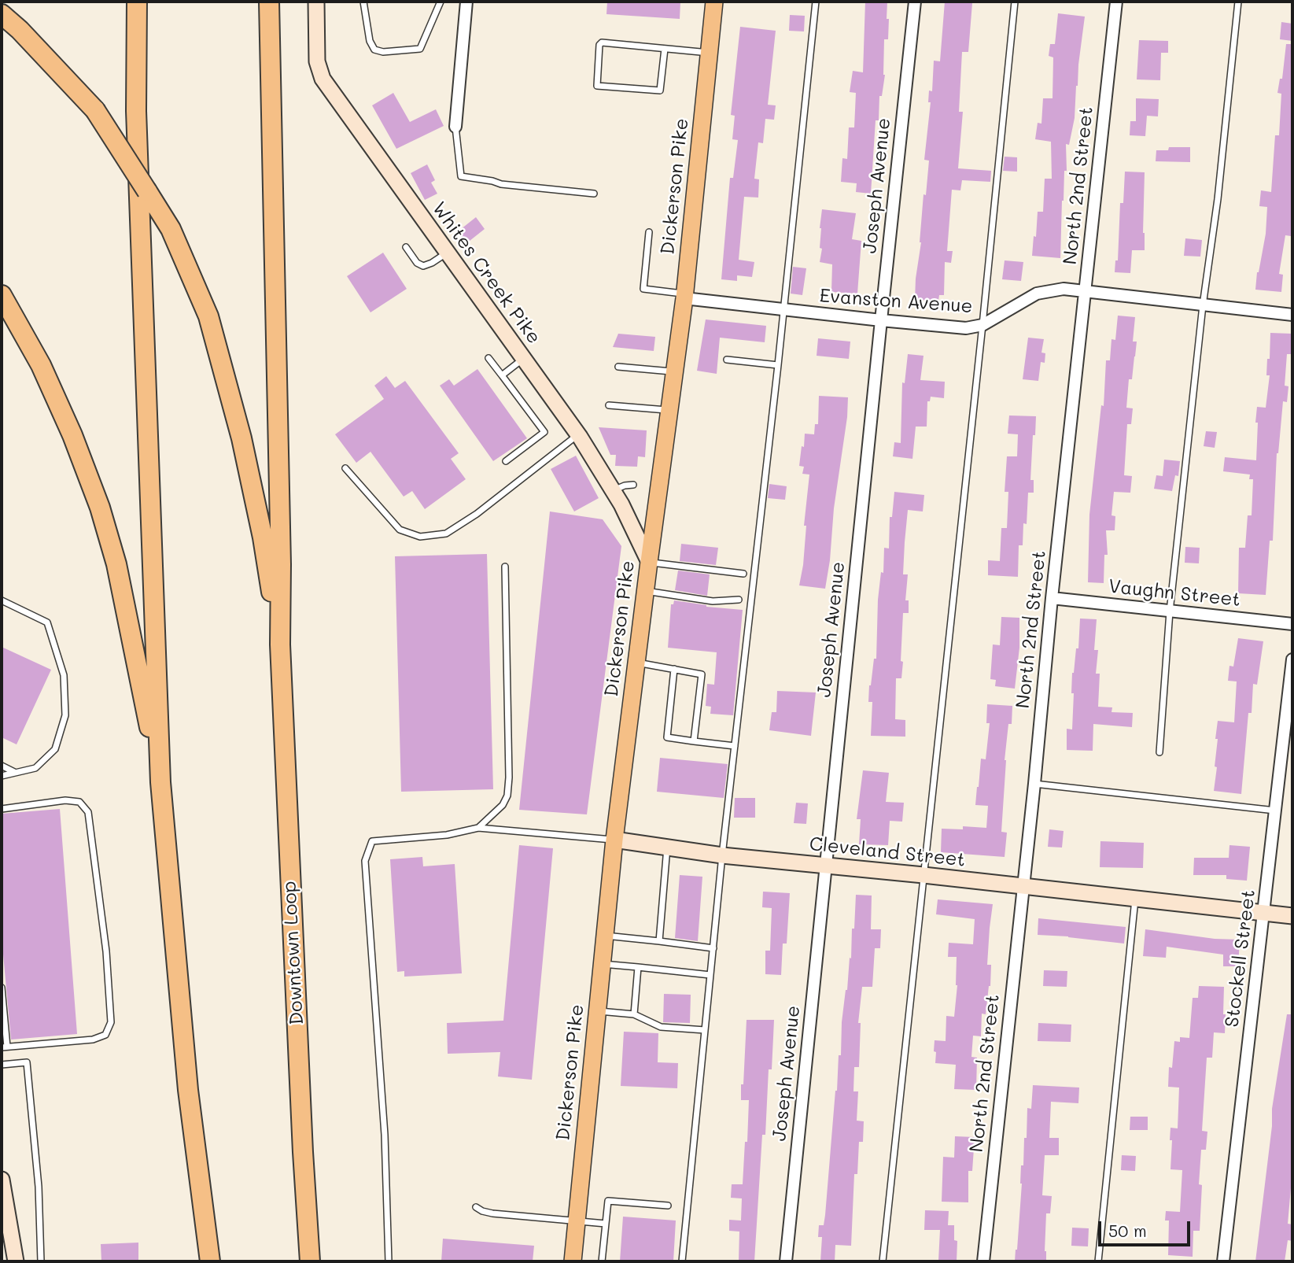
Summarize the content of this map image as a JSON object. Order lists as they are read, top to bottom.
{
  "streets": {
    "highway": ["Downtown Loop"],
    "main road": ["Dickerson Pike"],
    "street": [
      "Joseph Avenue",
      "North 2nd Street",
      "Whites Creek Pike",
      "Evanston Avenue",
      "Vaughn Street",
      "Cleveland Street",
      "Stockell Street"
    ]
  },
  "crossings": [
    ["Joseph Avenue", "Evanston Avenue"],
    ["Joseph Avenue", "Cleveland Street"],
    ["North 2nd Street", "Evanston Avenue"],
    ["North 2nd Street", "Vaughn Street"],
    ["North 2nd Street", "Cleveland Street"],
    ["Dickerson Pike", "Whites Creek Pike"],
    ["Dickerson Pike", "Evanston Avenue"],
    ["Dickerson Pike", "Cleveland Street"],
    ["Cleveland Street", "Stockell Street"]
  ],
  "scale_bar": "50 m"
}
